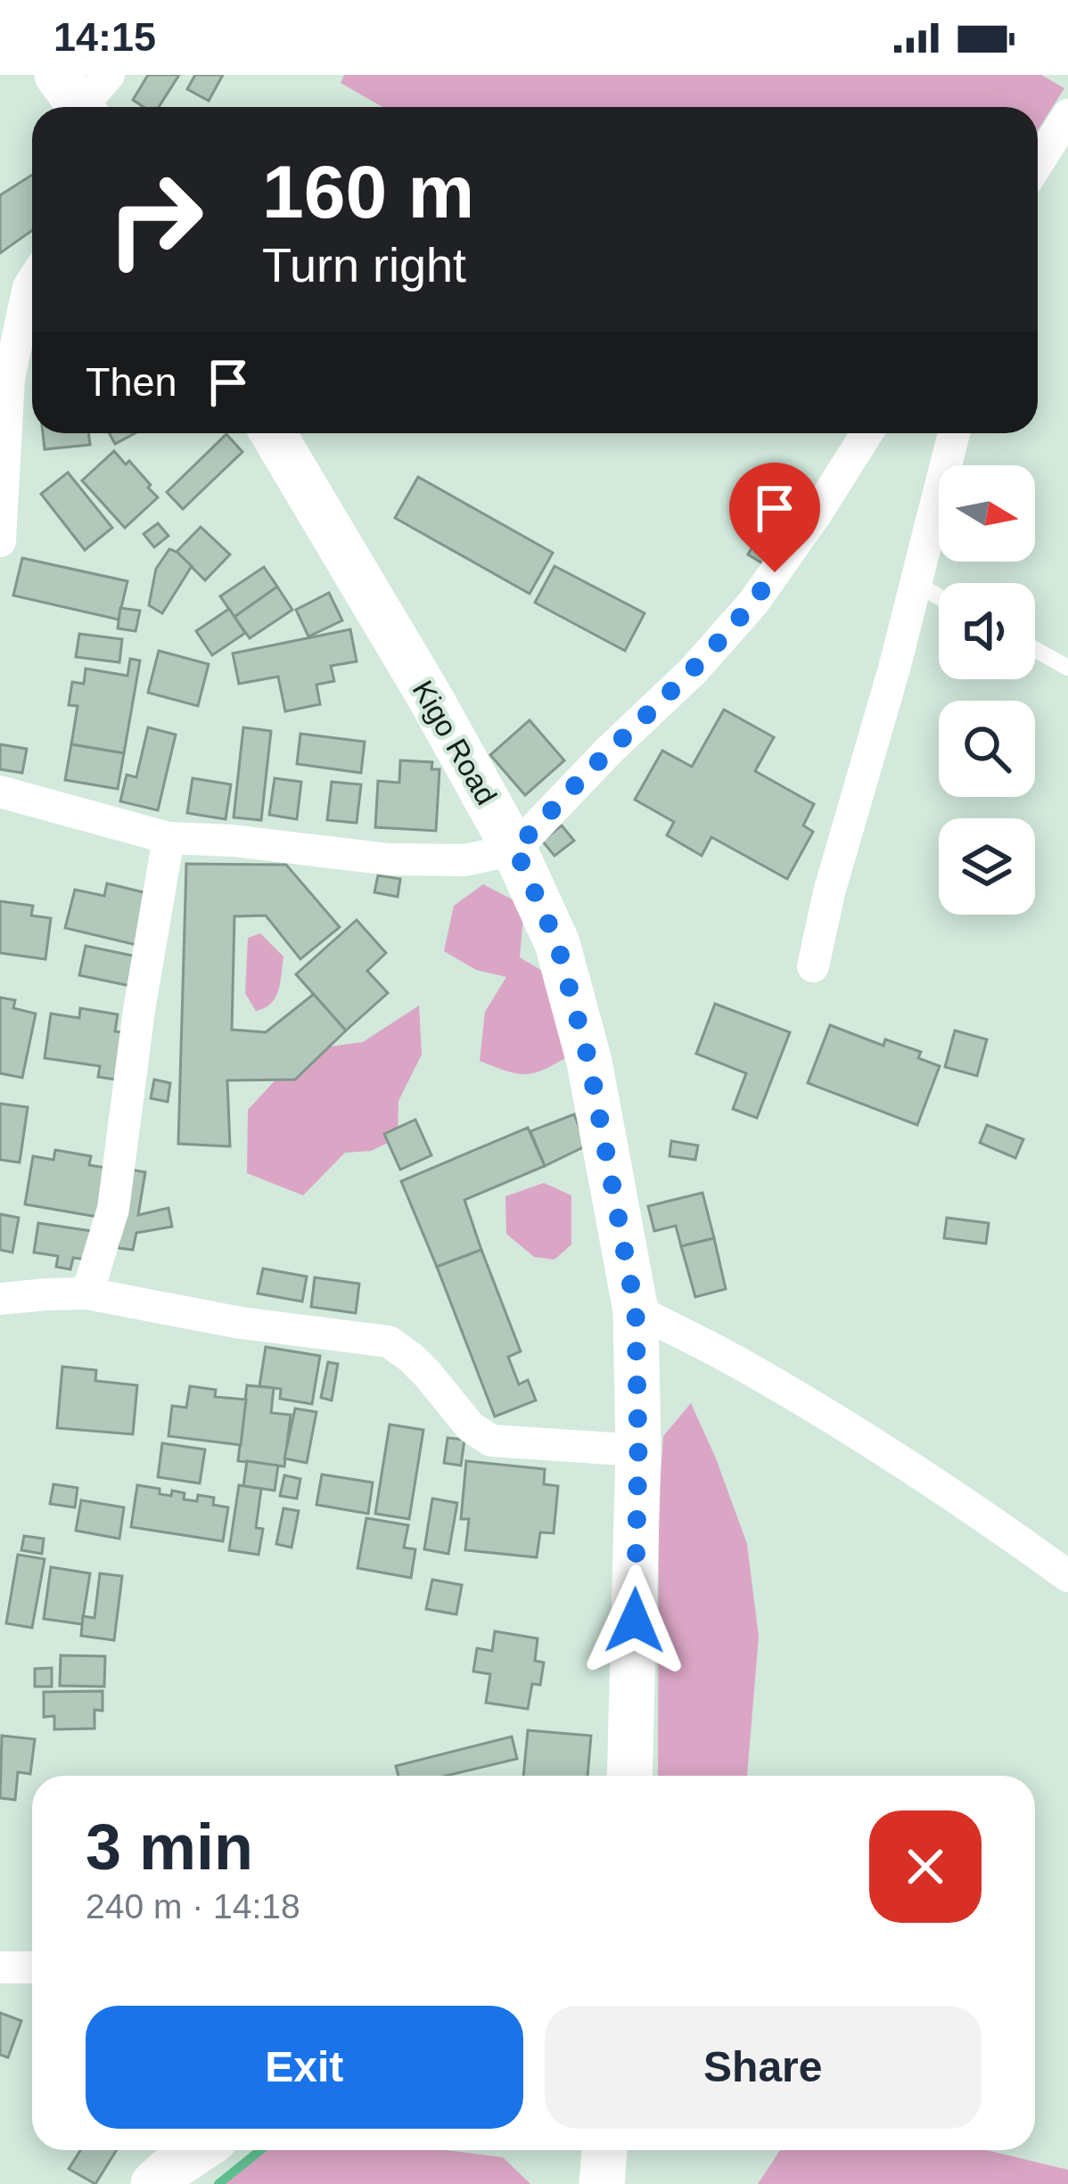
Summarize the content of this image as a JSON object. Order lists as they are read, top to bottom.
{
  "streets": {
    "street": ["Kigo Road"]
  },
  "north": "right",
  "page": {
    "status": "14:15",
    "turn": ["160 m", "Turn right"],
    "then": "Then",
    "heading": ["3 min", "240 m · 14:18"],
    "buttons": ["Exit", "Share"]
  }
}
